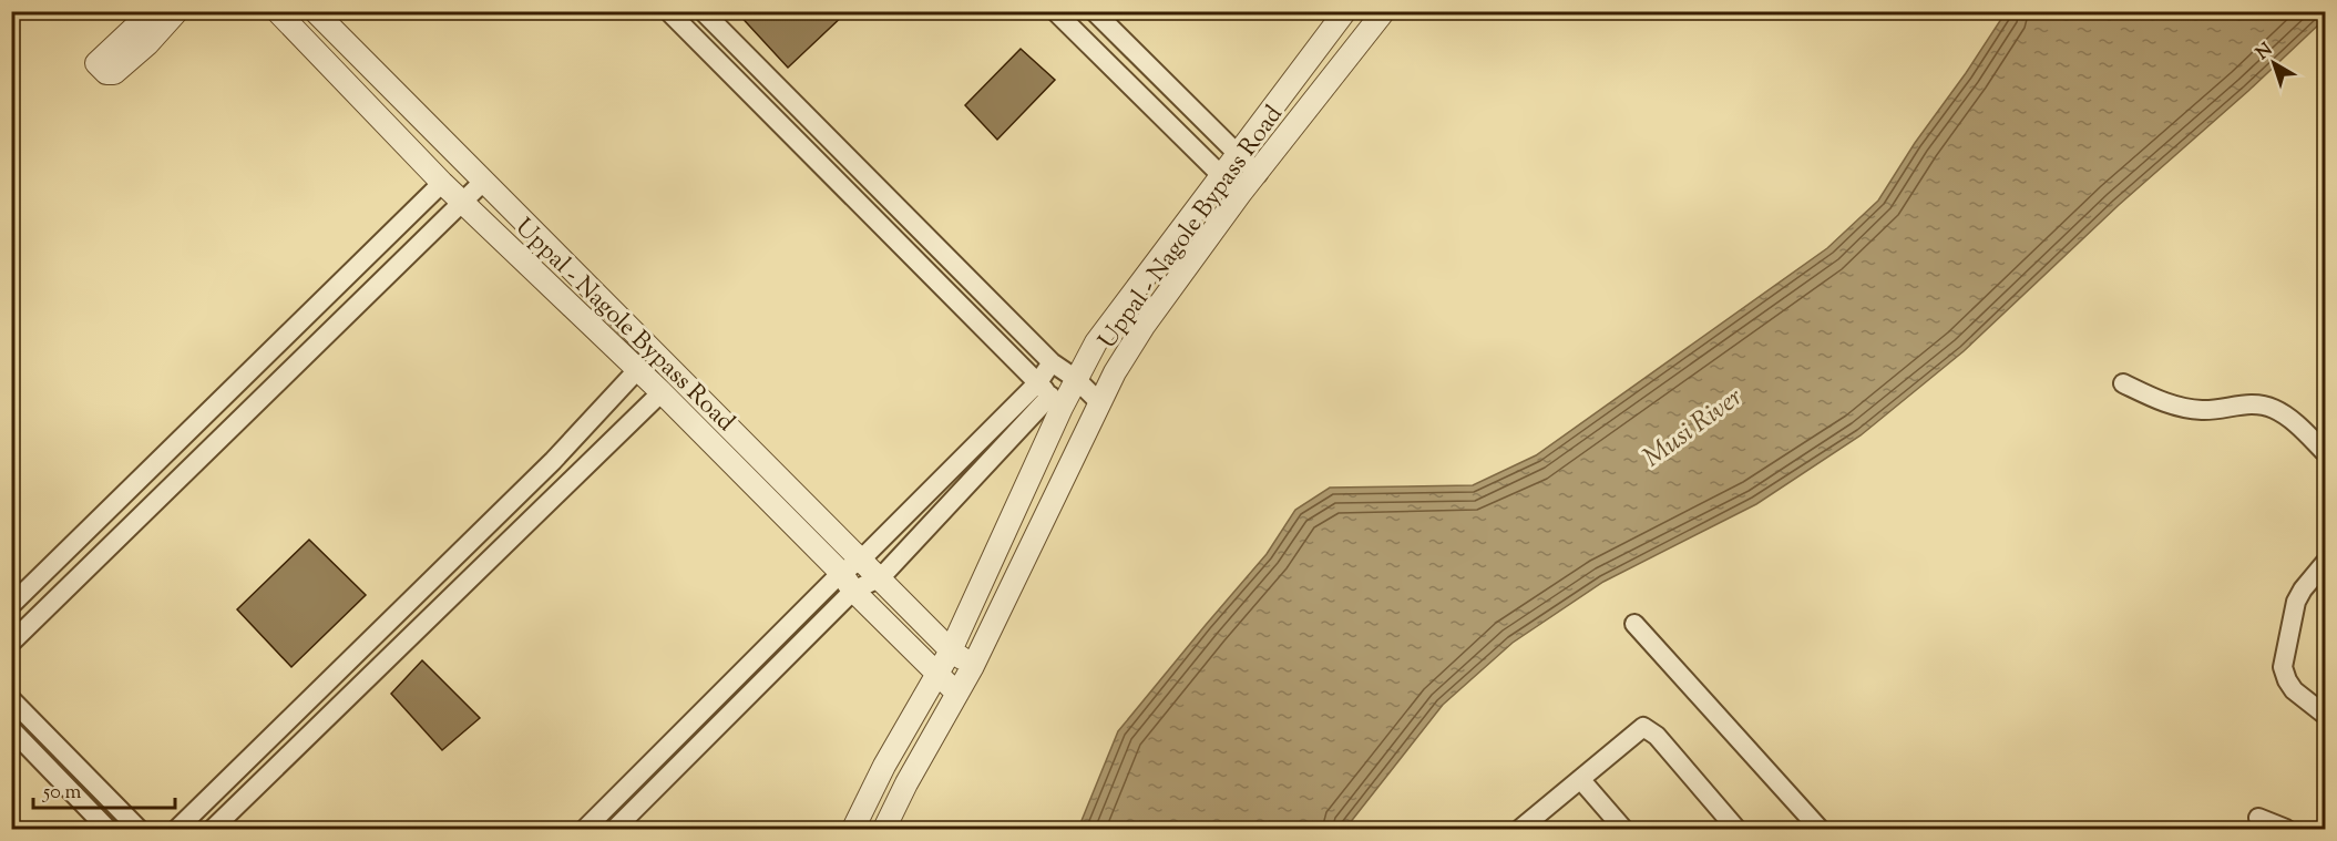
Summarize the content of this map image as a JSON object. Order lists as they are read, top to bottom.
{
  "streets": {
    "street": ["Uppal - Nagole Bypass Road"]
  },
  "water": ["Musi River"],
  "scale_bar": "50 m",
  "north": "top left"
}
